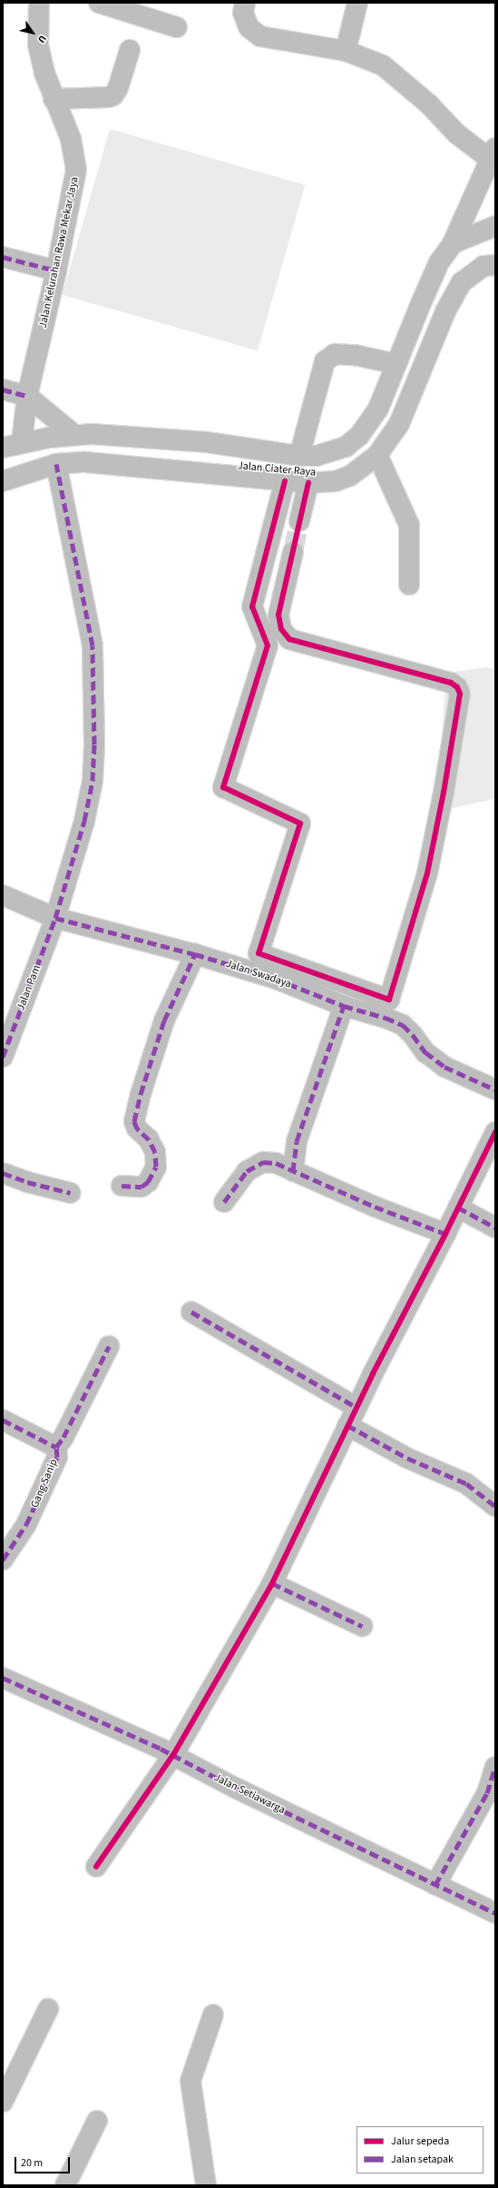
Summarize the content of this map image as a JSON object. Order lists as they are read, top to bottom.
{
  "streets": {
    "street": [
      "Jalan Kelurahan Rawa Mekar Jaya",
      "Jalan Ciater Raya",
      "Jalan Swadaya",
      "Jalan Pam",
      "Gang Sanip",
      "Jalan Setiawarga"
    ]
  },
  "crossings": [
    ["Jalan Kelurahan Rawa Mekar Jaya", "Jalan Ciater Raya"],
    ["Jalan Ciater Raya", "Jalan Pam"],
    ["Jalan Swadaya", "Jalan Pam"]
  ],
  "legend": ["Jalur sepeda", "Jalan setapak"],
  "scale_bar": "20 m",
  "north": "bottom right"
}
